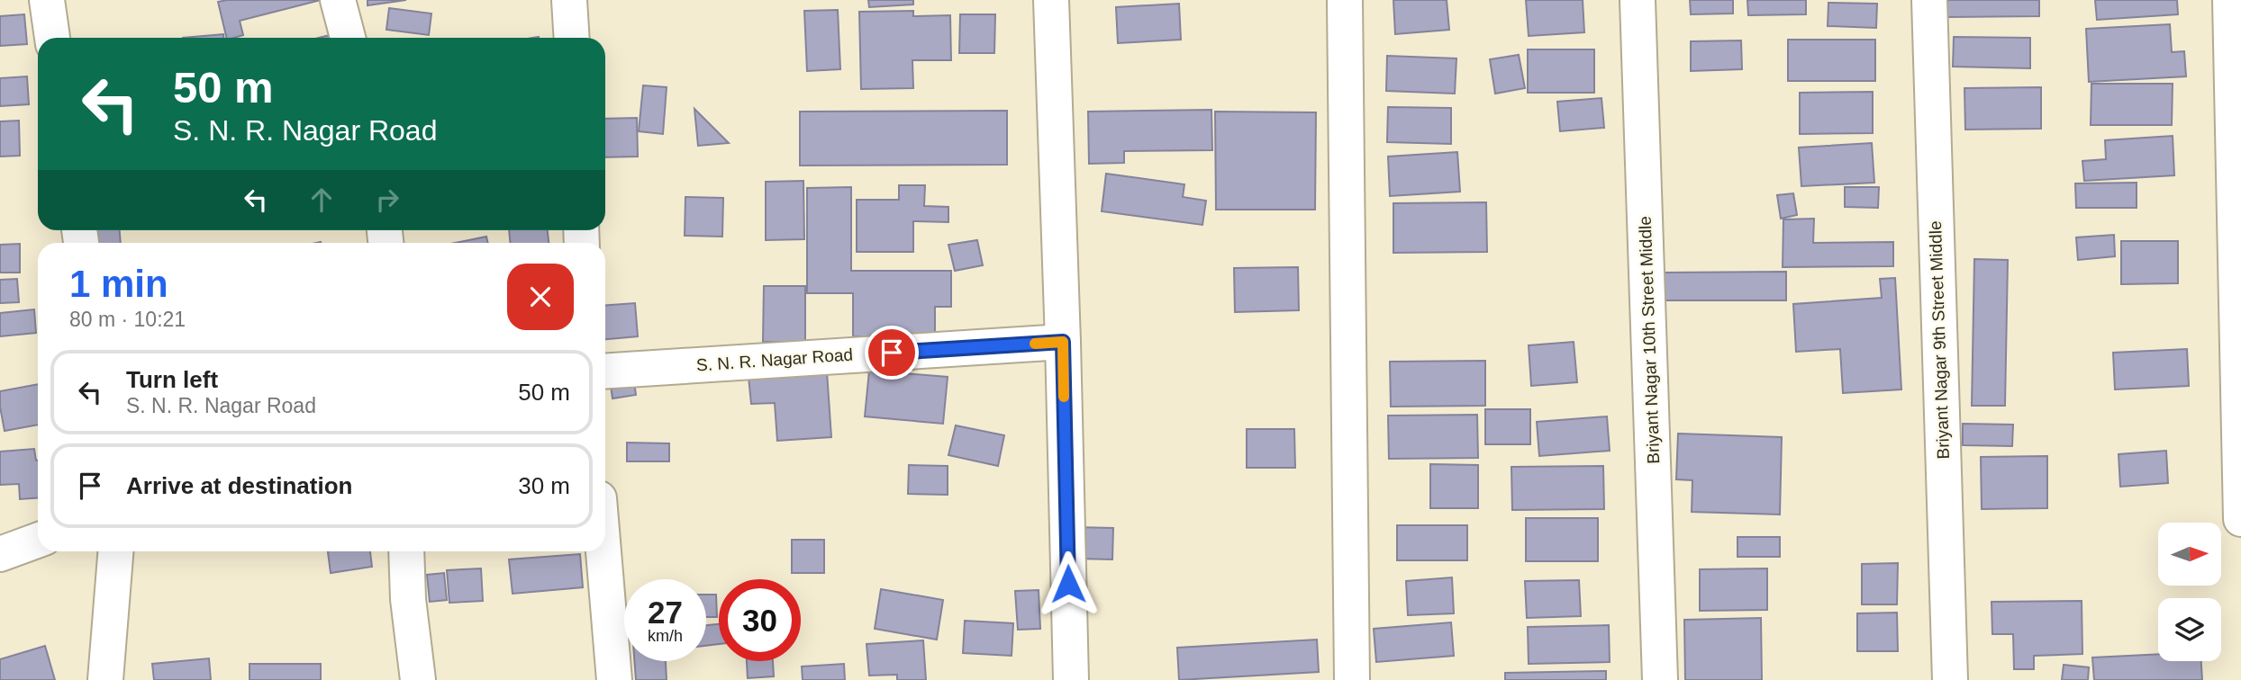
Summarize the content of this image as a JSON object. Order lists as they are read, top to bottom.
{
  "streets": {
    "street": ["Briyant Nagar 10th Street Middle", "Briyant Nagar 9th Street Middle", "S. N. R. Nagar Road"]
  },
  "north": "right",
  "page": {
    "turn": ["50 m", "S. N. R. Nagar Road"],
    "heading": ["1 min", "80 m · 10:21"],
    "list": [
      {
        "name": "Turn left",
        "note": "S. N. R. Nagar Road",
        "value": "50 m"
      },
      {
        "name": "Arrive at destination",
        "value": "30 m"
      }
    ],
    "speed": "27 km/h",
    "limit": "30"
  }
}
